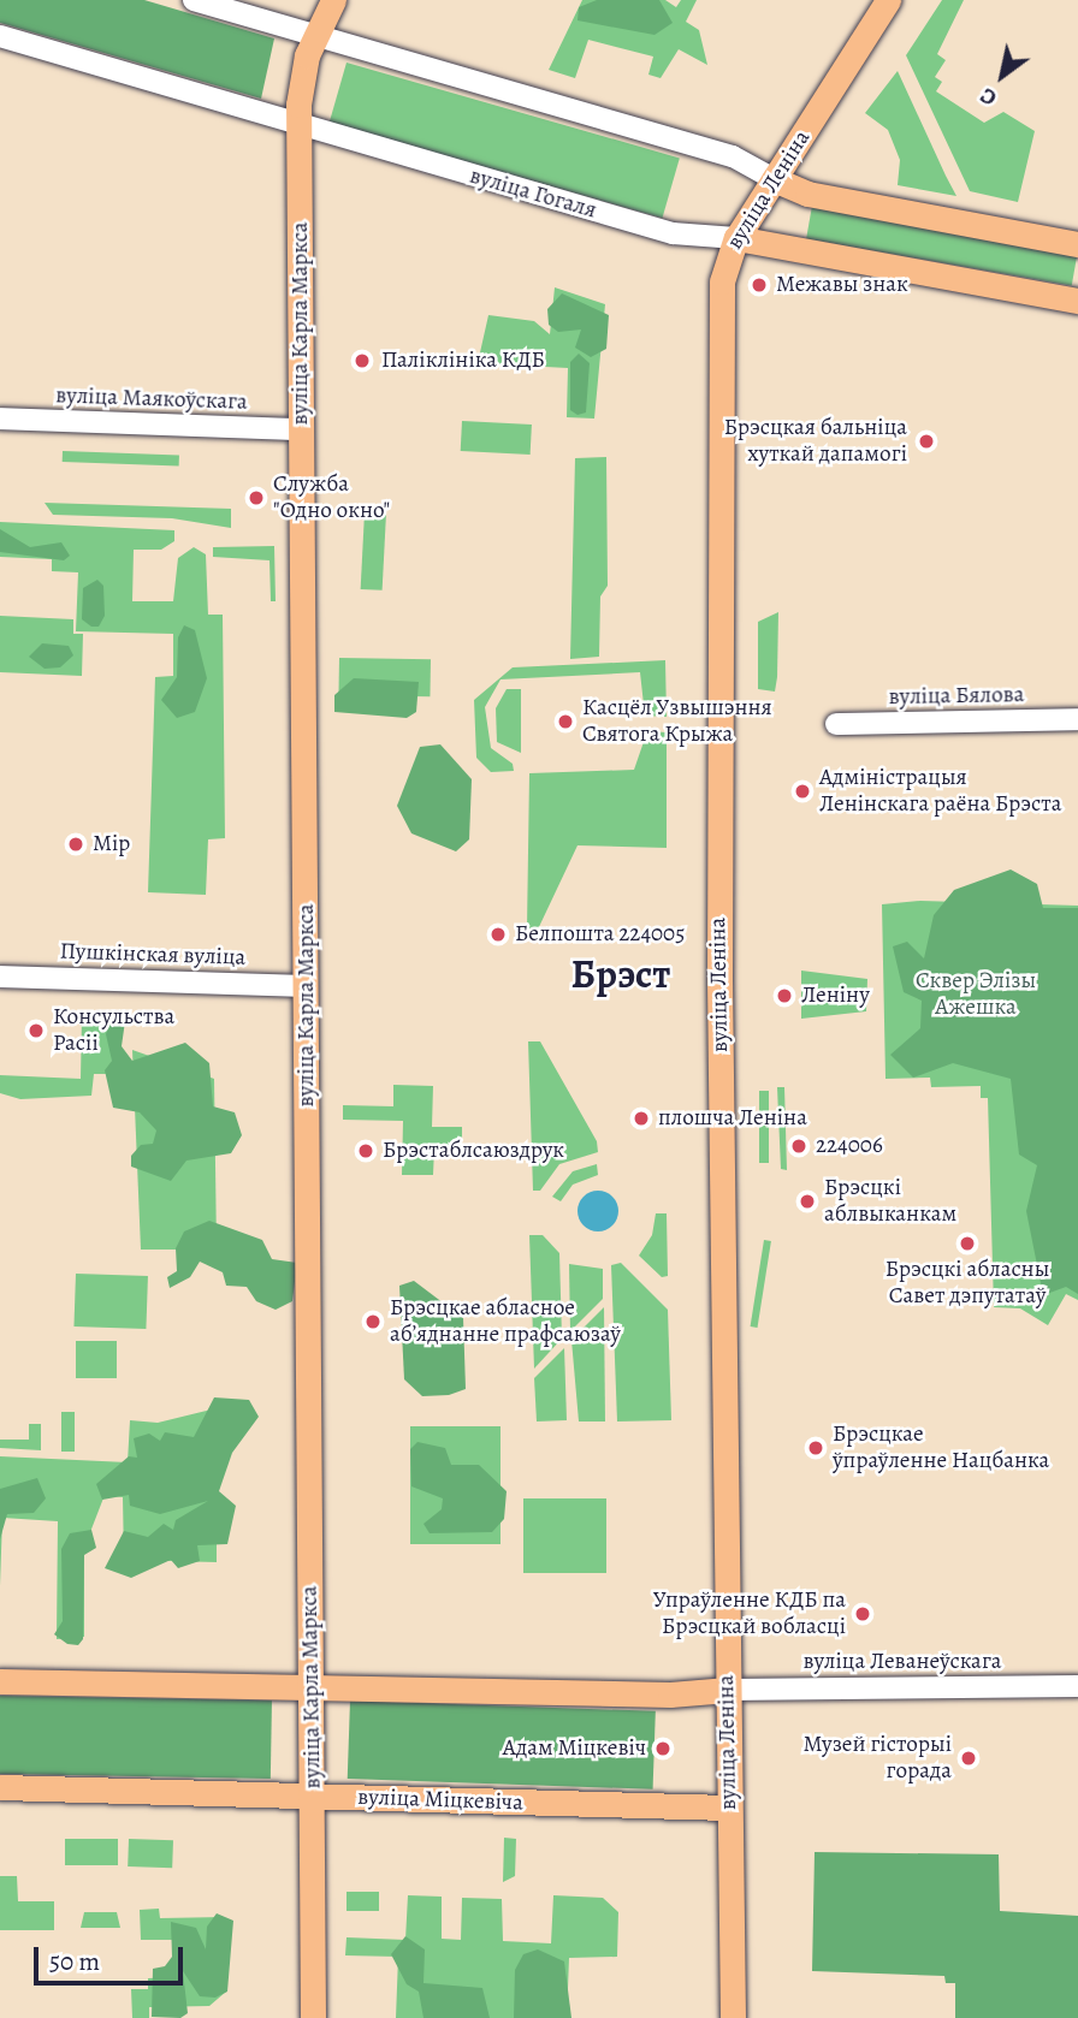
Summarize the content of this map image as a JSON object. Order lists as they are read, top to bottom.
{
  "streets": {
    "main road": [
      "вуліца Леніна",
      "вуліца Гогаля",
      "вуліца Карла Маркса",
      "вуліца Міцкевіча"
    ],
    "street": [
      "вуліца Маякоўскага",
      "вуліца Бялова",
      "Пушкінская вуліца",
      "вуліца Леванеўскага"
    ]
  },
  "crossings": [
    ["вуліца Леніна", "вуліца Гогаля"],
    ["вуліца Леніна", "вуліца Леванеўскага"],
    ["вуліца Леніна", "вуліца Міцкевіча"],
    ["вуліца Гогаля", "вуліца Карла Маркса"],
    ["вуліца Карла Маркса", "вуліца Маякоўскага"],
    ["вуліца Карла Маркса", "Пушкінская вуліца"],
    ["вуліца Карла Маркса", "вуліца Міцкевіча"]
  ],
  "districts": ["Брэст"],
  "parks": ["Сквер Элізы Ажешка"],
  "places": [
    "Межавы знак",
    "Паліклініка КДБ",
    "Брэсцкая бальніца хуткай дапамогі",
    "Служба \"Одно окно\"",
    "Касцёл Узвышэння Святога Крыжа",
    "Адміністрацыя Ленінскага раёна Брэста",
    "Мір",
    "Белпошта 224005",
    "Леніну",
    "Консульства Расіі",
    "плошча Леніна",
    "224006",
    "Брэстаблсаюздрук",
    "Брэсцкі аблвыканкам",
    "Брэсцкі абласны Савет дэпутатаў",
    "Брэсцкае абласное абʼяднанне прафсаюзаў",
    "Брэсцкае ўпраўленне Нацбанка",
    "Упраўленне КДБ па Брэсцкай вобласці",
    "Адам Міцкевіч",
    "Музей гісторыі горада"
  ],
  "scale_bar": "50 m",
  "north": "bottom left"
}
